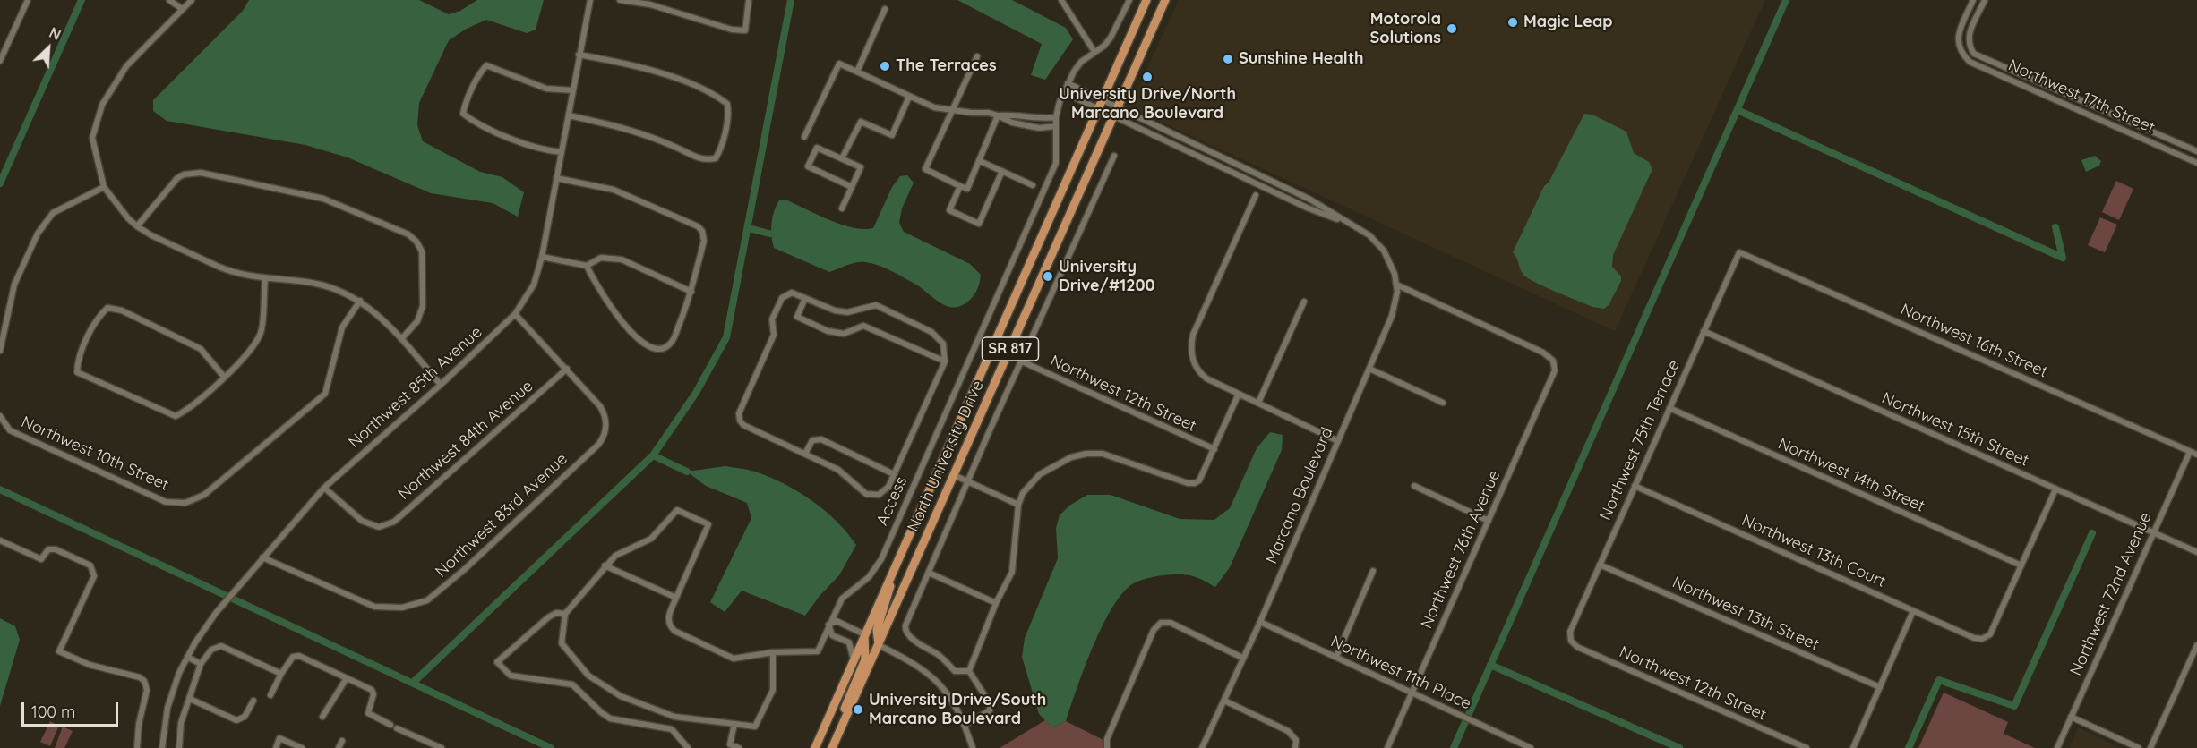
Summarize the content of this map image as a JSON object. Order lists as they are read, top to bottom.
{
  "streets": {
    "main road": ["SR 817", "North University Drive"],
    "street": [
      "Northwest 17th Street",
      "Northwest 16th Street",
      "Northwest 85th Avenue",
      "Northwest 12th Street",
      "Northwest 15th Street",
      "Northwest 84th Avenue",
      "Northwest 75th Terrace",
      "Northwest 10th Street",
      "Northwest 14th Street",
      "Marcano Boulevard",
      "Access",
      "Northwest 83rd Avenue",
      "Northwest 76th Avenue",
      "Northwest 13th Court",
      "Northwest 72nd Avenue",
      "Northwest 13th Street",
      "Northwest 11th Place"
    ]
  },
  "crossings": [
    ["Northwest 16th Street", "Northwest 75th Terrace"],
    ["Northwest 16th Street", "Northwest 72nd Avenue"],
    ["Northwest 85th Avenue", "Northwest 84th Avenue"],
    ["Northwest 85th Avenue", "Northwest 83rd Avenue"],
    ["Northwest 12th Street", "Northwest 75th Terrace"],
    ["Northwest 15th Street", "Northwest 75th Terrace"],
    ["Northwest 15th Street", "Northwest 72nd Avenue"],
    ["Northwest 84th Avenue", "Northwest 83rd Avenue"],
    ["Northwest 75th Terrace", "Northwest 14th Street"],
    ["Northwest 75th Terrace", "Northwest 13th Court"],
    ["Northwest 75th Terrace", "Northwest 13th Street"],
    ["Northwest 14th Street", "Northwest 13th Court"],
    ["Marcano Boulevard", "Northwest 76th Avenue"],
    ["Marcano Boulevard", "Northwest 11th Place"],
    ["Northwest 76th Avenue", "Northwest 11th Place"]
  ],
  "places": [
    "Magic Leap",
    "Motorola Solutions",
    "Sunshine Health",
    "The Terraces",
    "University Drive/North Marcano Boulevard",
    "University Drive/#1200",
    "University Drive/South Marcano Boulevard"
  ],
  "scale_bar": "100 m",
  "north": "top right"
}
